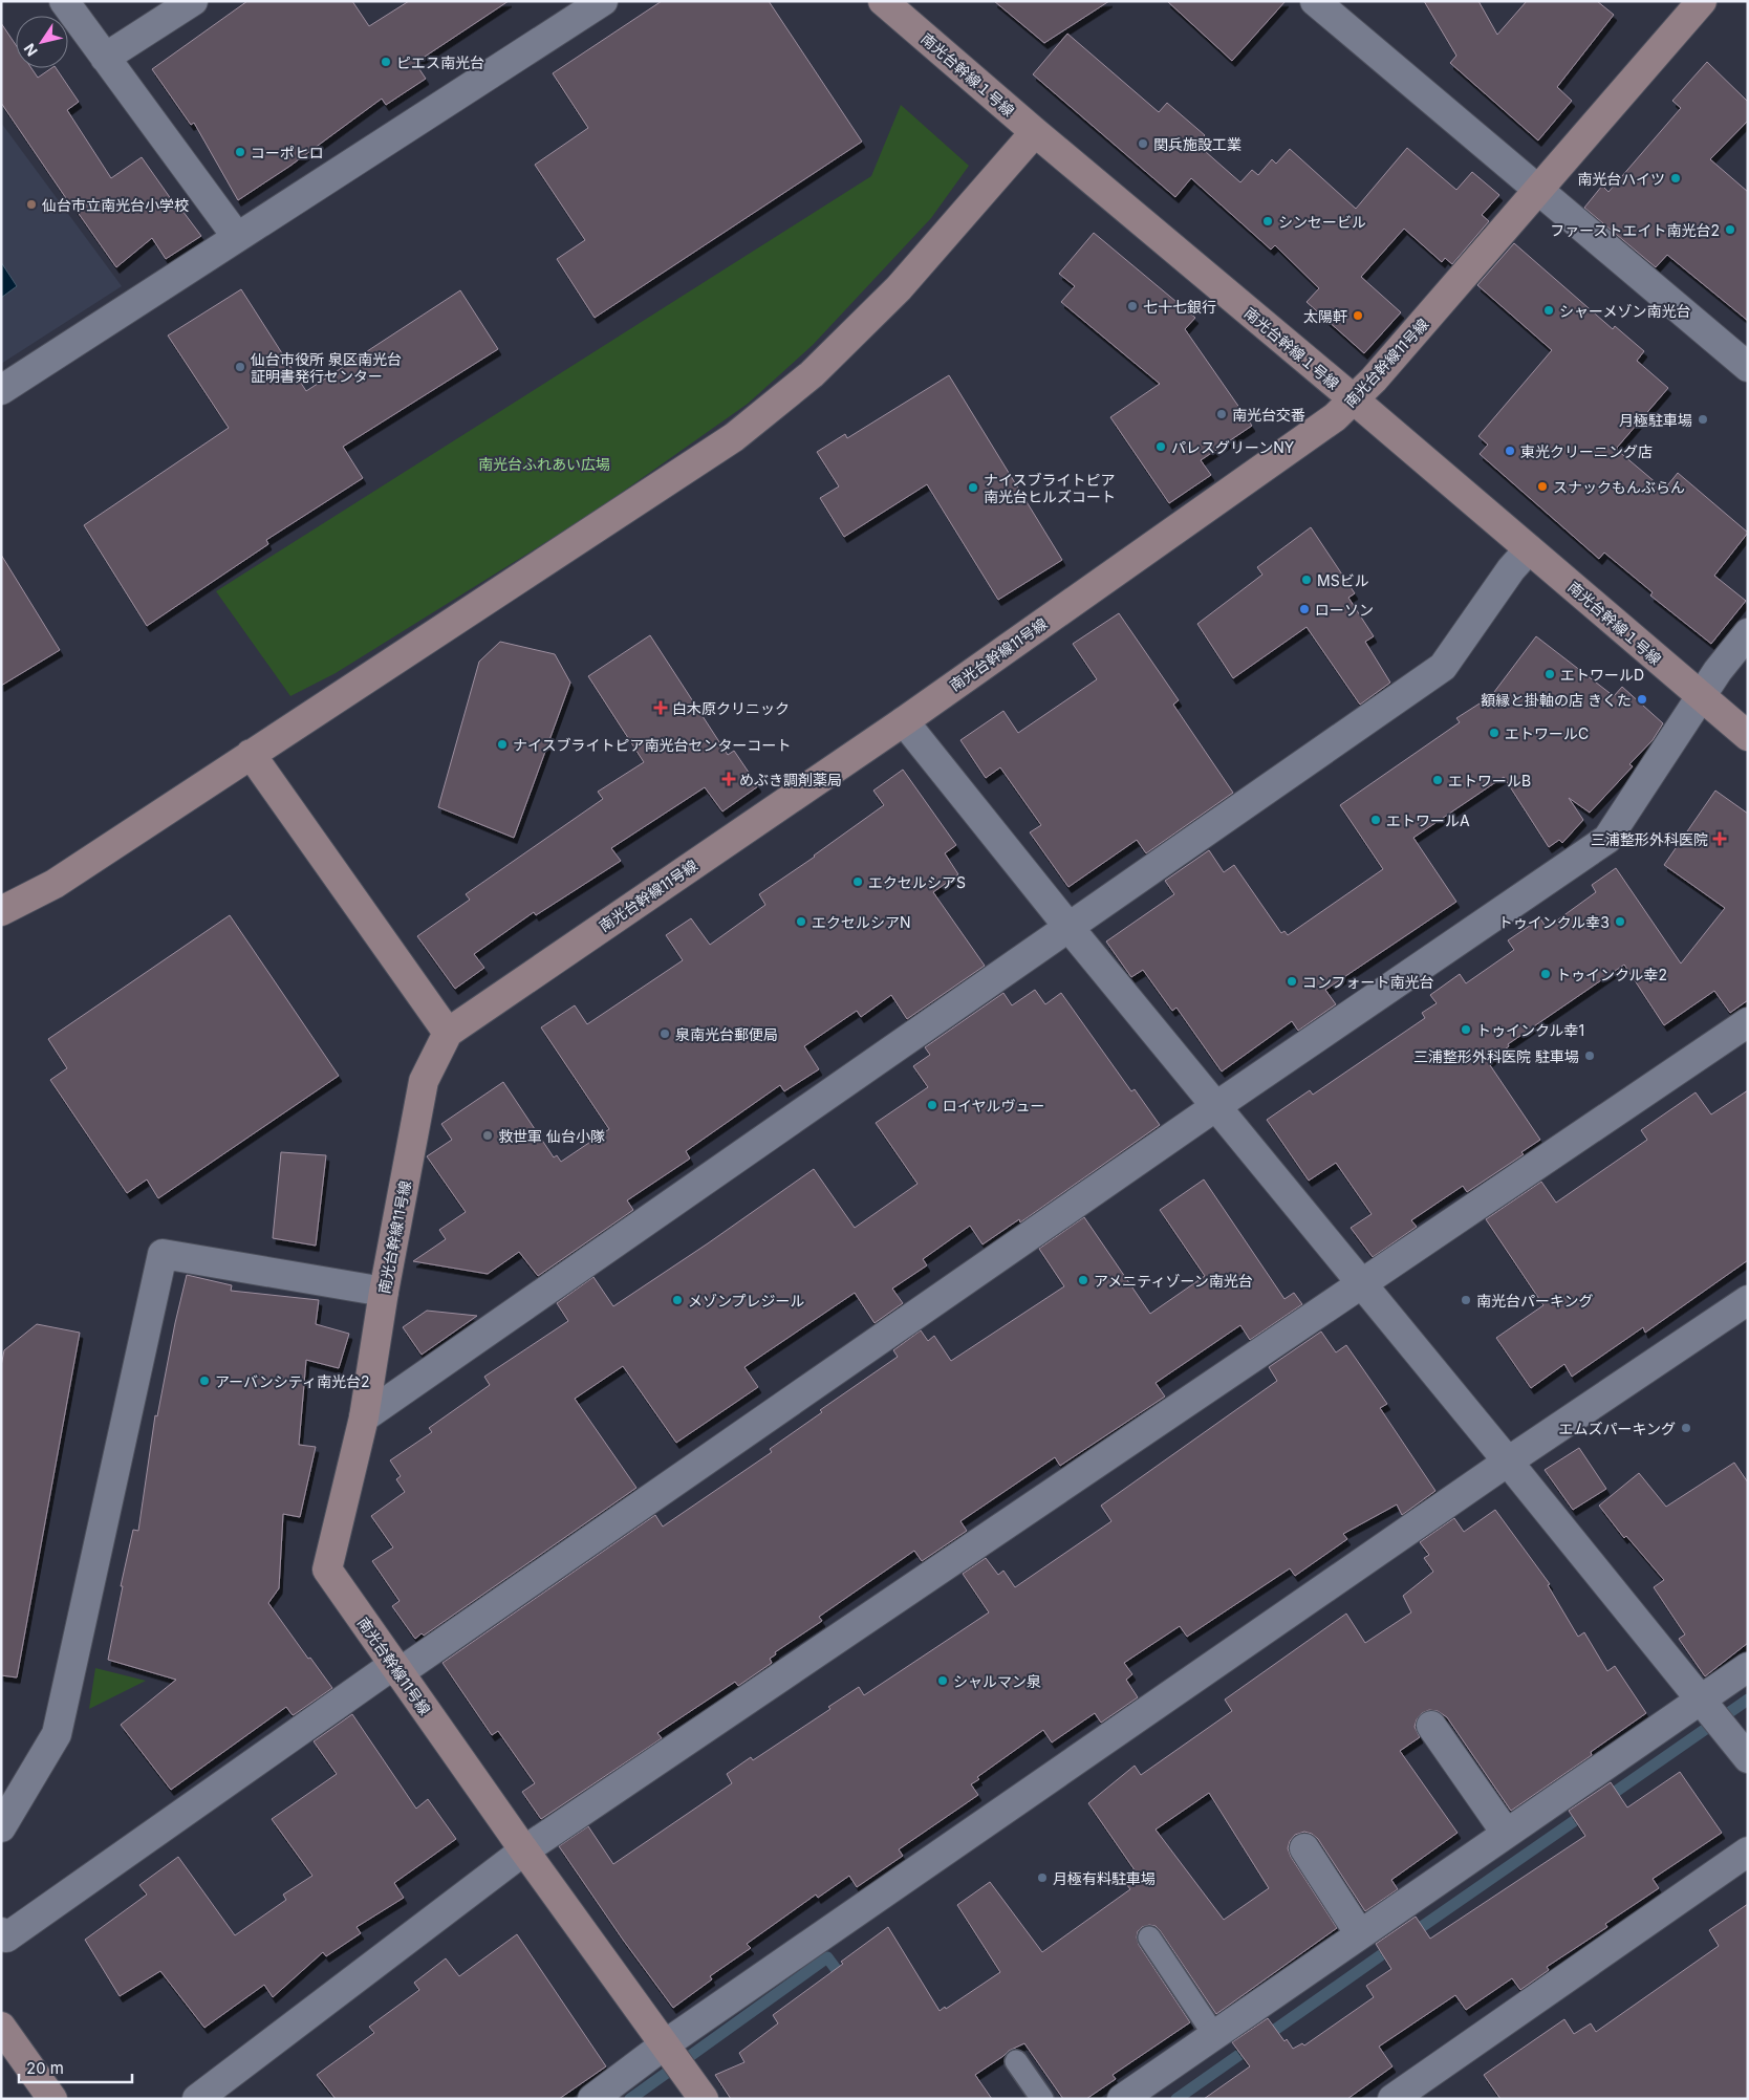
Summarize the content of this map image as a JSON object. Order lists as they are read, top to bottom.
{
  "streets": {
    "street": ["南光台幹線１号線", "南光台幹線11号線"]
  },
  "crossings": [
    ["南光台幹線１号線", "南光台幹線11号線"]
  ],
  "parks": ["南光台ふれあい広場"],
  "places": {
    "other": [
      "ピエス南光台",
      "関兵施設工業",
      "コーポヒロ",
      "南光台ハイツ",
      "仙台市立南光台小学校",
      "シンセービル",
      "ファーストエイト南光台2",
      "七十七銀行",
      "シャーメゾン南光台",
      "太陽軒",
      "仙台市役所 泉区南光台 証明書発行センター",
      "南光台交番",
      "月極駐車場",
      "パレスグリーンNY",
      "東光クリーニング店",
      "スナックもんぶらん",
      "ナイスブライトピア 南光台ヒルズコート",
      "MSビル",
      "ローソン",
      "エトワールD",
      "額縁と掛軸の店 きくた",
      "エトワールC",
      "ナイスブライトピア南光台センターコート",
      "エトワールB",
      "エトワールA",
      "エクセルシアS",
      "エクセルシアN",
      "トゥインクル幸3",
      "トゥインクル幸2",
      "コンフォート南光台",
      "トゥインクル幸1",
      "泉南光台郵便局",
      "三浦整形外科医院 駐車場",
      "ロイヤルヴュー",
      "救世軍 仙台小隊",
      "アメニティゾーン南光台",
      "メゾンプレジール",
      "南光台パーキング",
      "アーバンシティ南光台2",
      "エムズパーキング",
      "シャルマン泉",
      "月極有料駐車場"
    ],
    "health": ["白木原クリニック", "めぶき調剤薬局", "三浦整形外科医院"]
  },
  "scale_bar": "20 m",
  "north": "bottom left"
}
